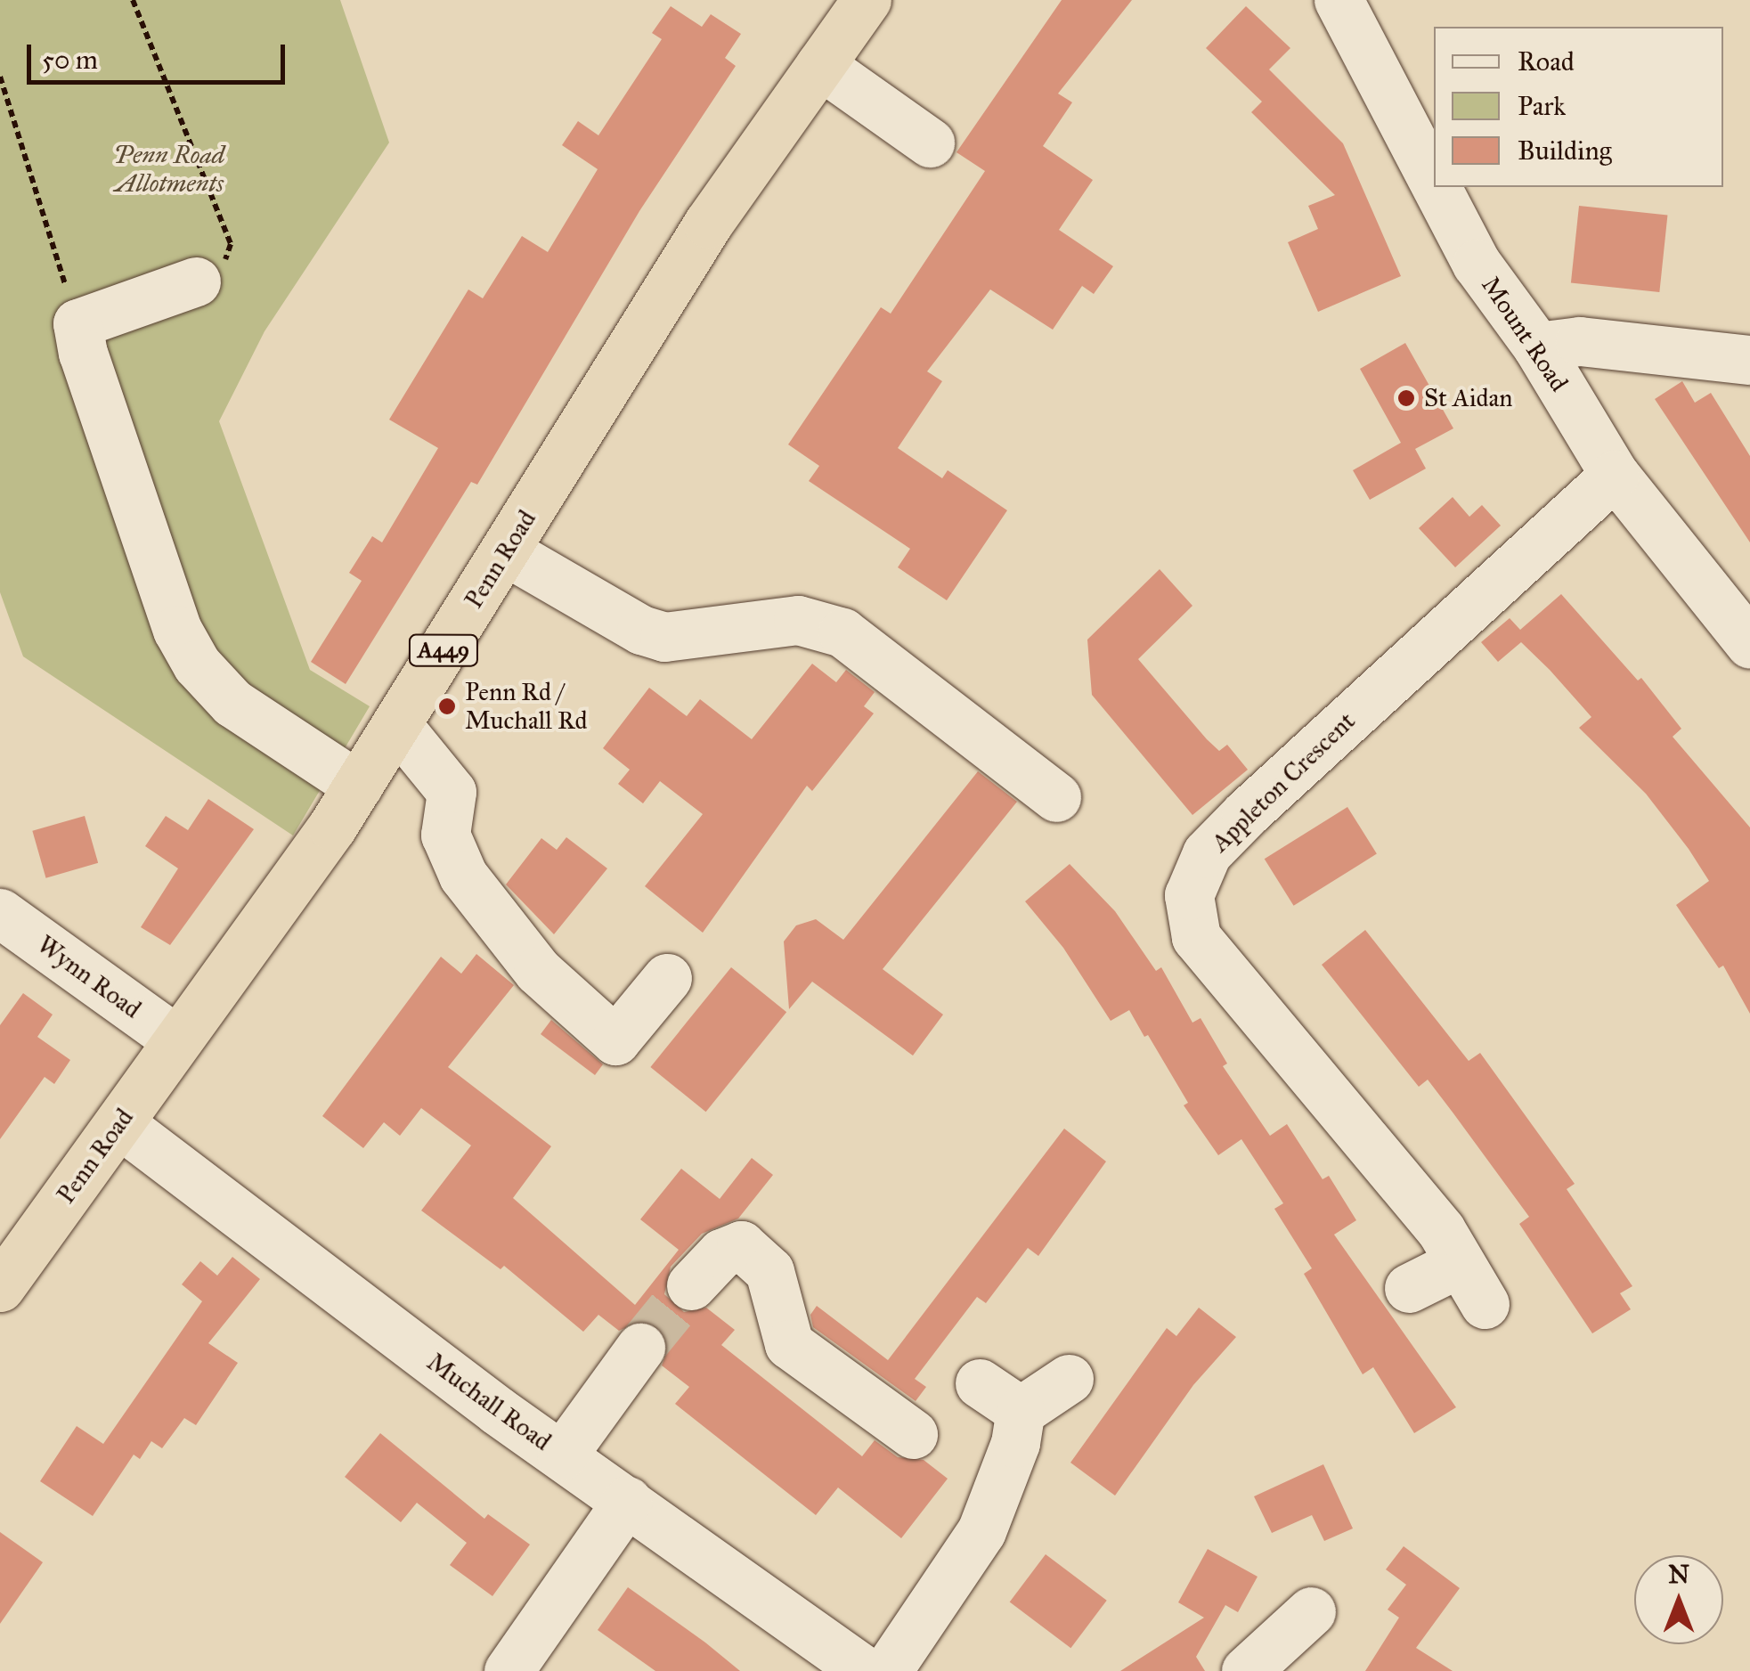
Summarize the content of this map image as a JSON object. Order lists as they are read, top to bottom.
{
  "streets": {
    "highway": ["Penn Road", "A449"],
    "street": [
      "Mount Road",
      "Appleton Crescent",
      "Wynn Road",
      "Muchall Road"
    ]
  },
  "crossings": [
    ["Mount Road", "Appleton Crescent"],
    ["Penn Road", "Wynn Road"],
    ["Penn Road", "Muchall Road"]
  ],
  "parks": ["Penn Road Allotments"],
  "places": ["St Aidan", "Penn Rd / Muchall Rd"],
  "legend": ["Road", "Park", "Building"],
  "scale_bar": "50 m",
  "north": "top"
}
